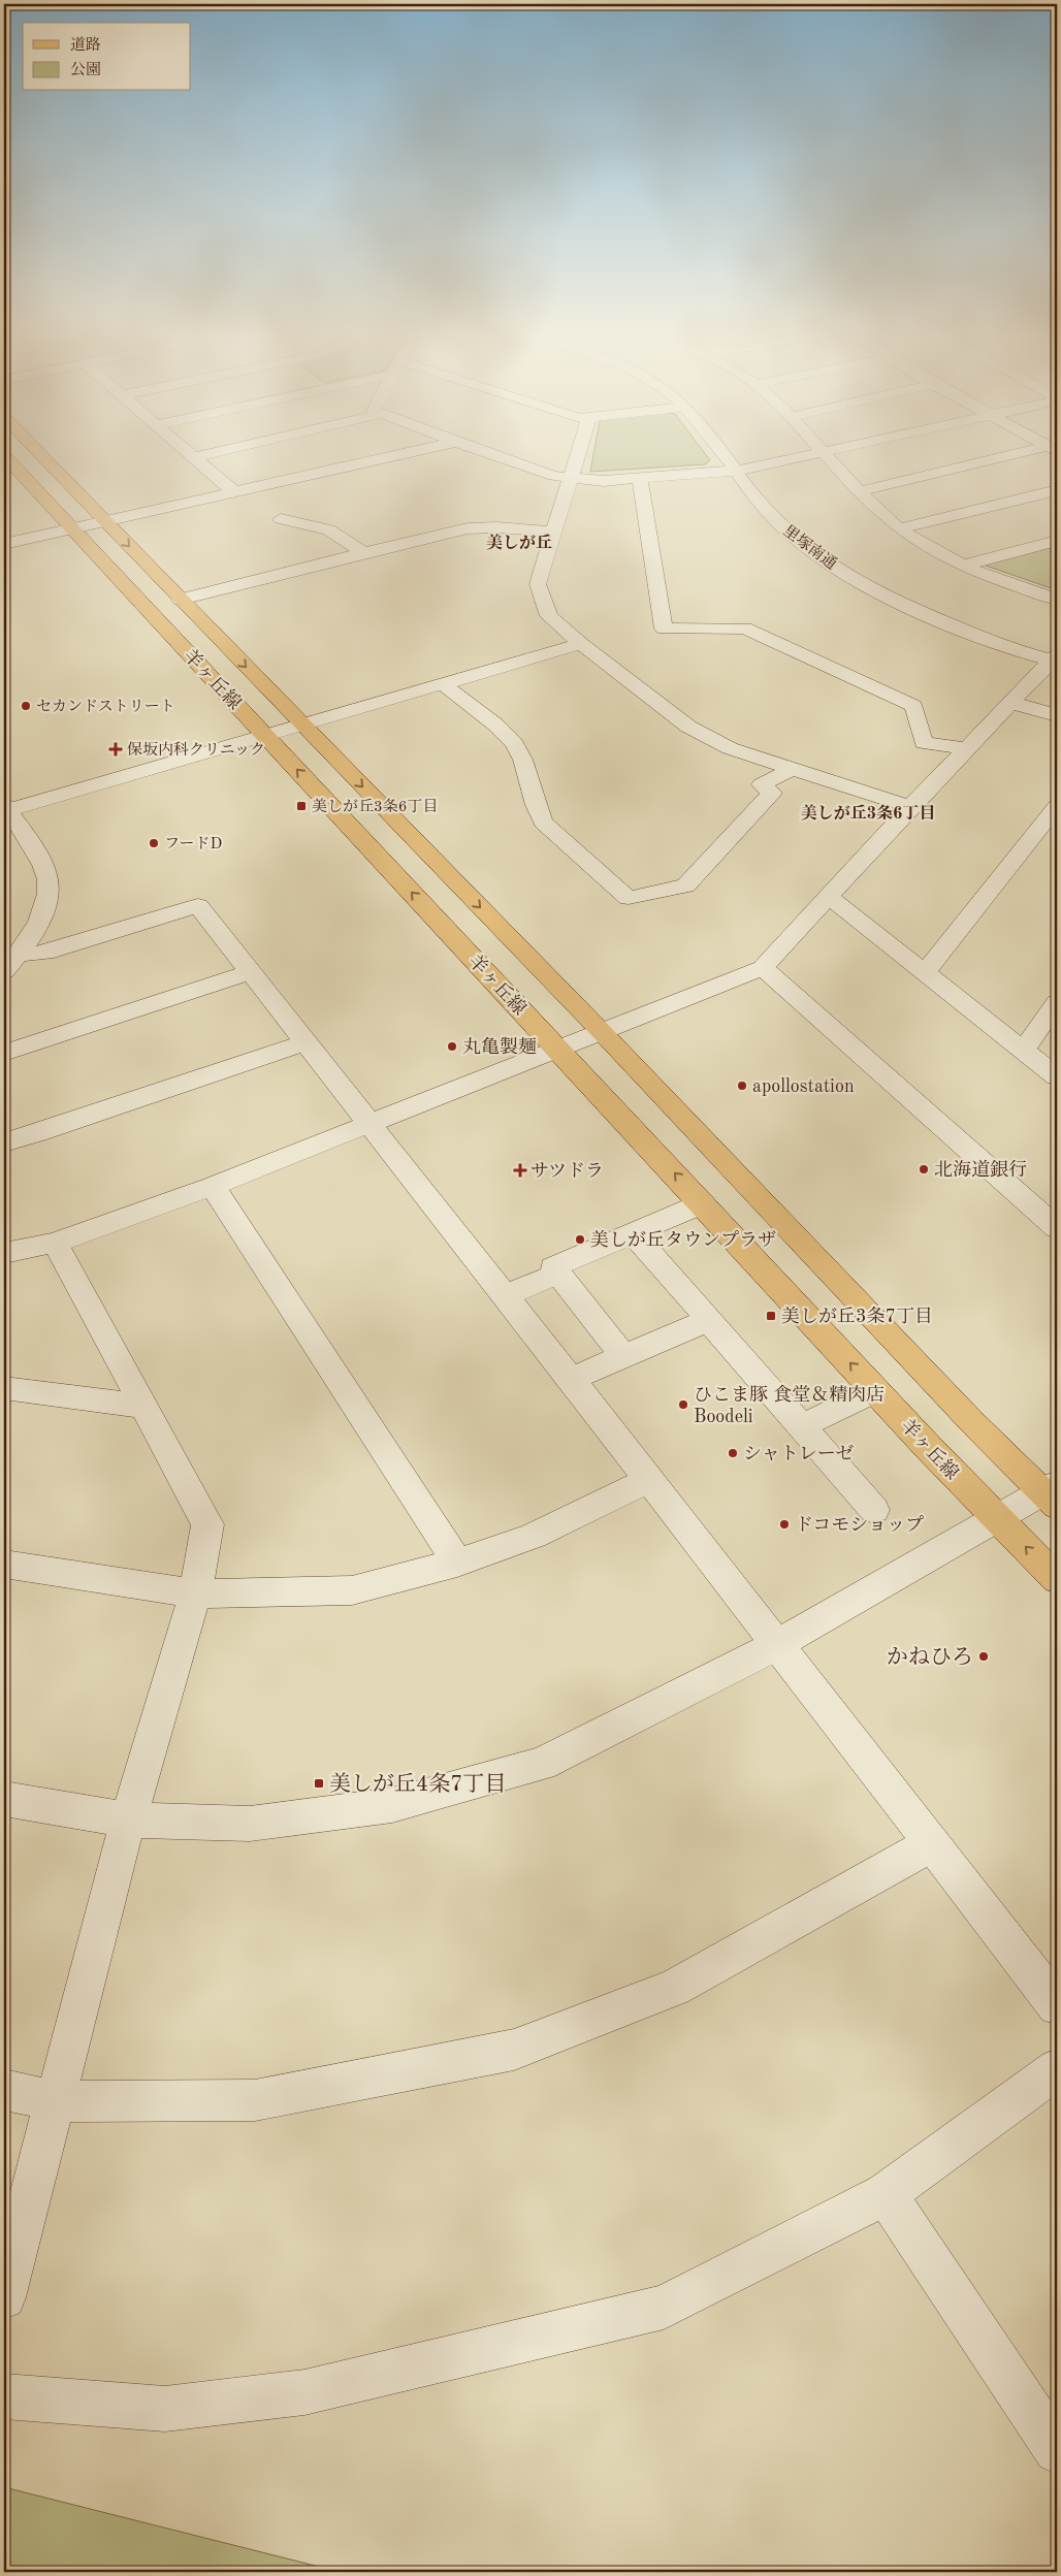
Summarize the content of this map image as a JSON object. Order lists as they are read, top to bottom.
{
  "streets": {
    "main road": ["羊ヶ丘線"],
    "street": ["里塚南通"]
  },
  "districts": ["美しが丘", "美しが丘3条6丁目"],
  "places": {
    "other": [
      "セカンドストリート",
      "フードD",
      "丸亀製麺",
      "apollostation",
      "北海道銀行",
      "美しが丘タウンプラザ",
      "ひこま豚 食堂＆精肉店 Boodeli",
      "シャトレーゼ",
      "ドコモショップ",
      "かねひろ"
    ],
    "health": ["保坂内科クリニック", "サツドラ"],
    "transit": ["美しが丘3条6丁目", "美しが丘3条7丁目", "美しが丘4条7丁目"]
  },
  "legend": ["道路", "公園"]
}
